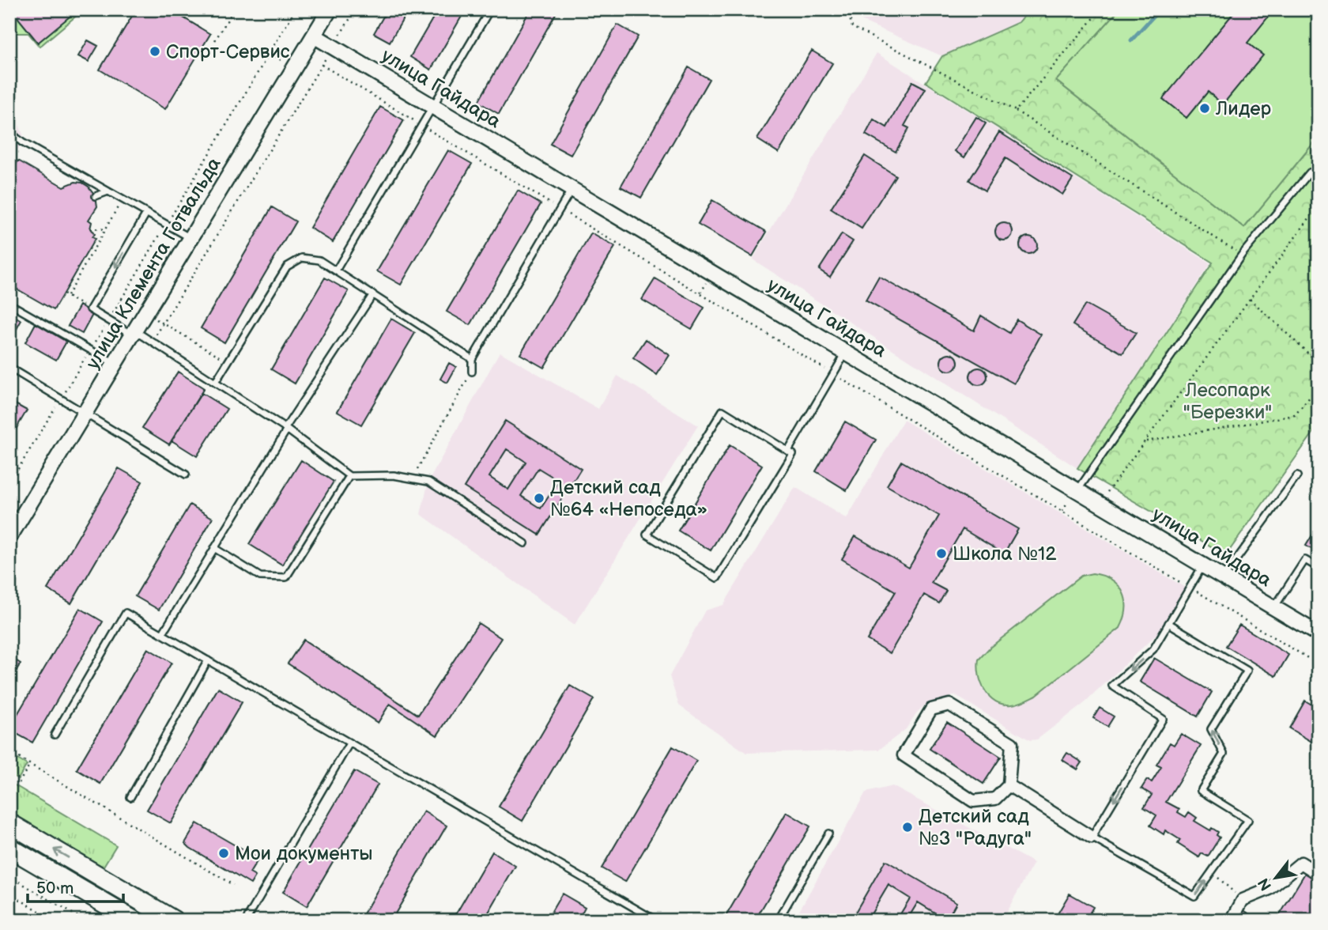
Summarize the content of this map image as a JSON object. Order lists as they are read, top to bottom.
{
  "streets": {
    "street": ["улица Гайдара", "улица Клемента Готвальда"]
  },
  "crossings": [
    ["улица Гайдара", "улица Клемента Готвальда"]
  ],
  "parks": ["Лесопарк \"Березки\""],
  "places": [
    "Спорт-Сервис",
    "Лидер",
    "Детский сад №64 «Непоседа»",
    "Школа №12",
    "Детский сад №3 \"Радуга\"",
    "Мои документы"
  ],
  "scale_bar": "50 m",
  "north": "bottom left"
}
